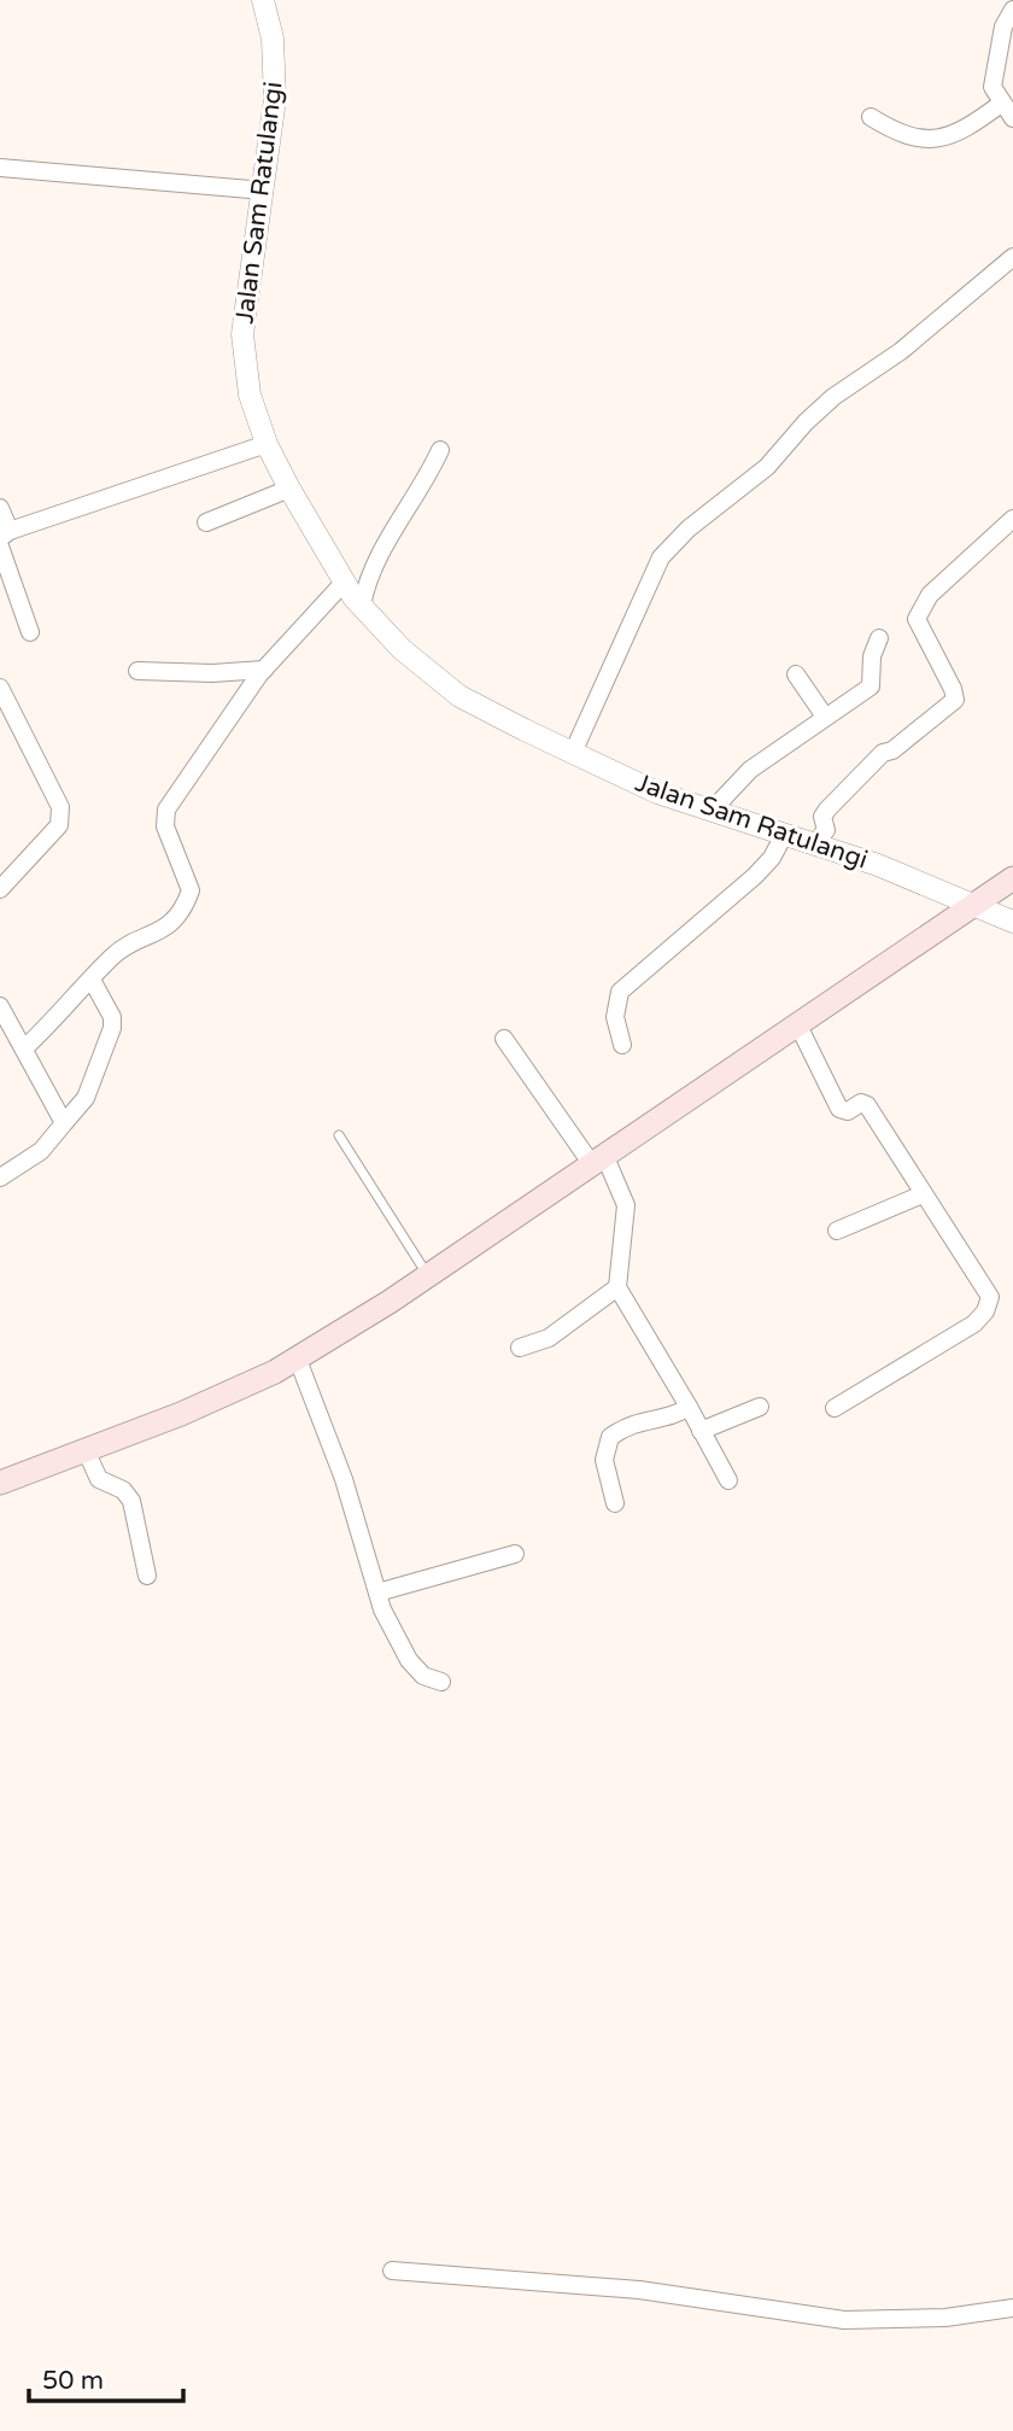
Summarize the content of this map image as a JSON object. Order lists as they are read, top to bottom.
{
  "streets": {
    "street": ["Jalan Sam Ratulangi"]
  },
  "scale_bar": "50 m"
}
